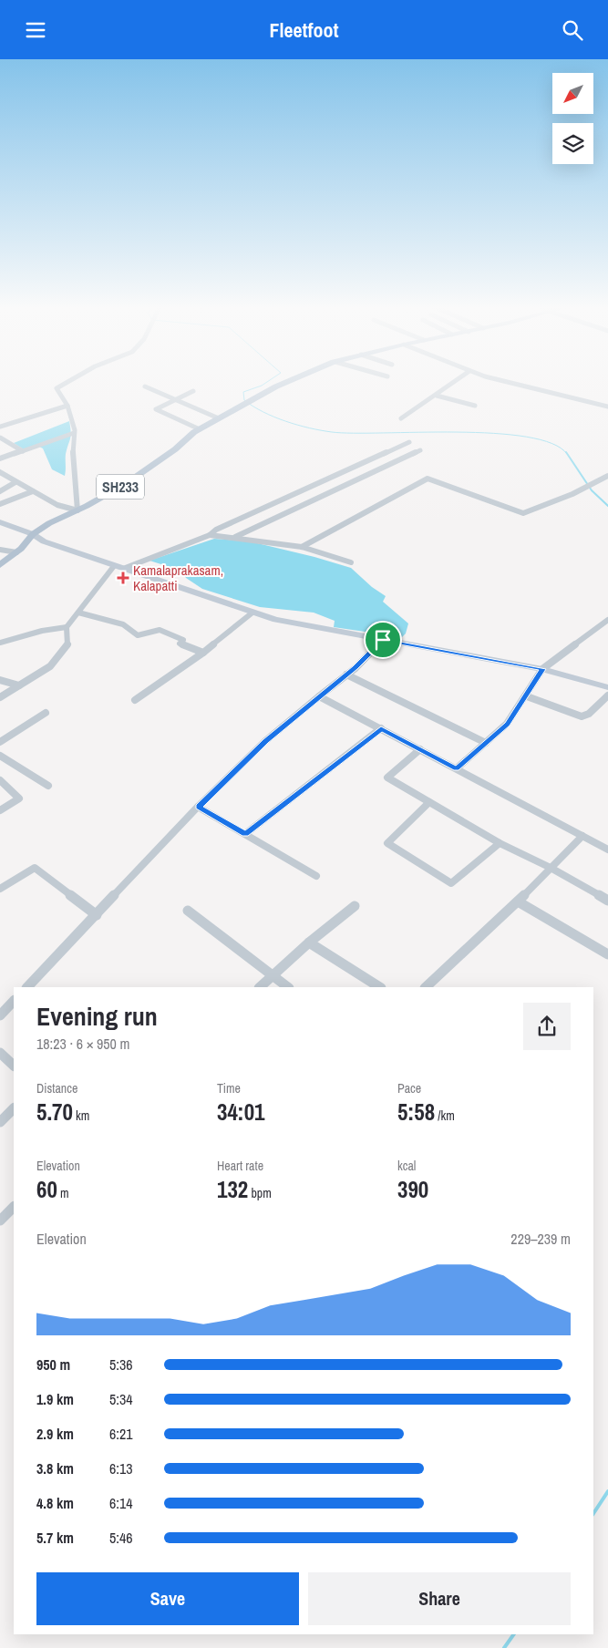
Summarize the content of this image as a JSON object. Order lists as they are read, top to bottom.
{
  "streets": {
    "main road": ["SH233"]
  },
  "places": {
    "health": ["Kamalaprakasam, Kalapatti"]
  },
  "north": "bottom left",
  "page": {
    "header": "Fleetfoot",
    "heading": ["Evening run", "18:23 · 6 × 950 m"],
    "stats": [
      ["Distance", "5.70 km"],
      ["Time", "34:01"],
      ["Pace", "5:58 /km"],
      ["Elevation", "60 m"],
      ["Heart rate", "132 bpm"],
      ["kcal", "390"]
    ],
    "chart": ["Elevation", "229–239 m"],
    "list": [
      {
        "name": "950 m",
        "note": "5:36"
      },
      {
        "name": "1.9 km",
        "note": "5:34"
      },
      {
        "name": "2.9 km",
        "note": "6:21"
      },
      {
        "name": "3.8 km",
        "note": "6:13"
      },
      {
        "name": "4.8 km",
        "note": "6:14"
      },
      {
        "name": "5.7 km",
        "note": "5:46"
      }
    ],
    "buttons": ["Save", "Share"]
  }
}
